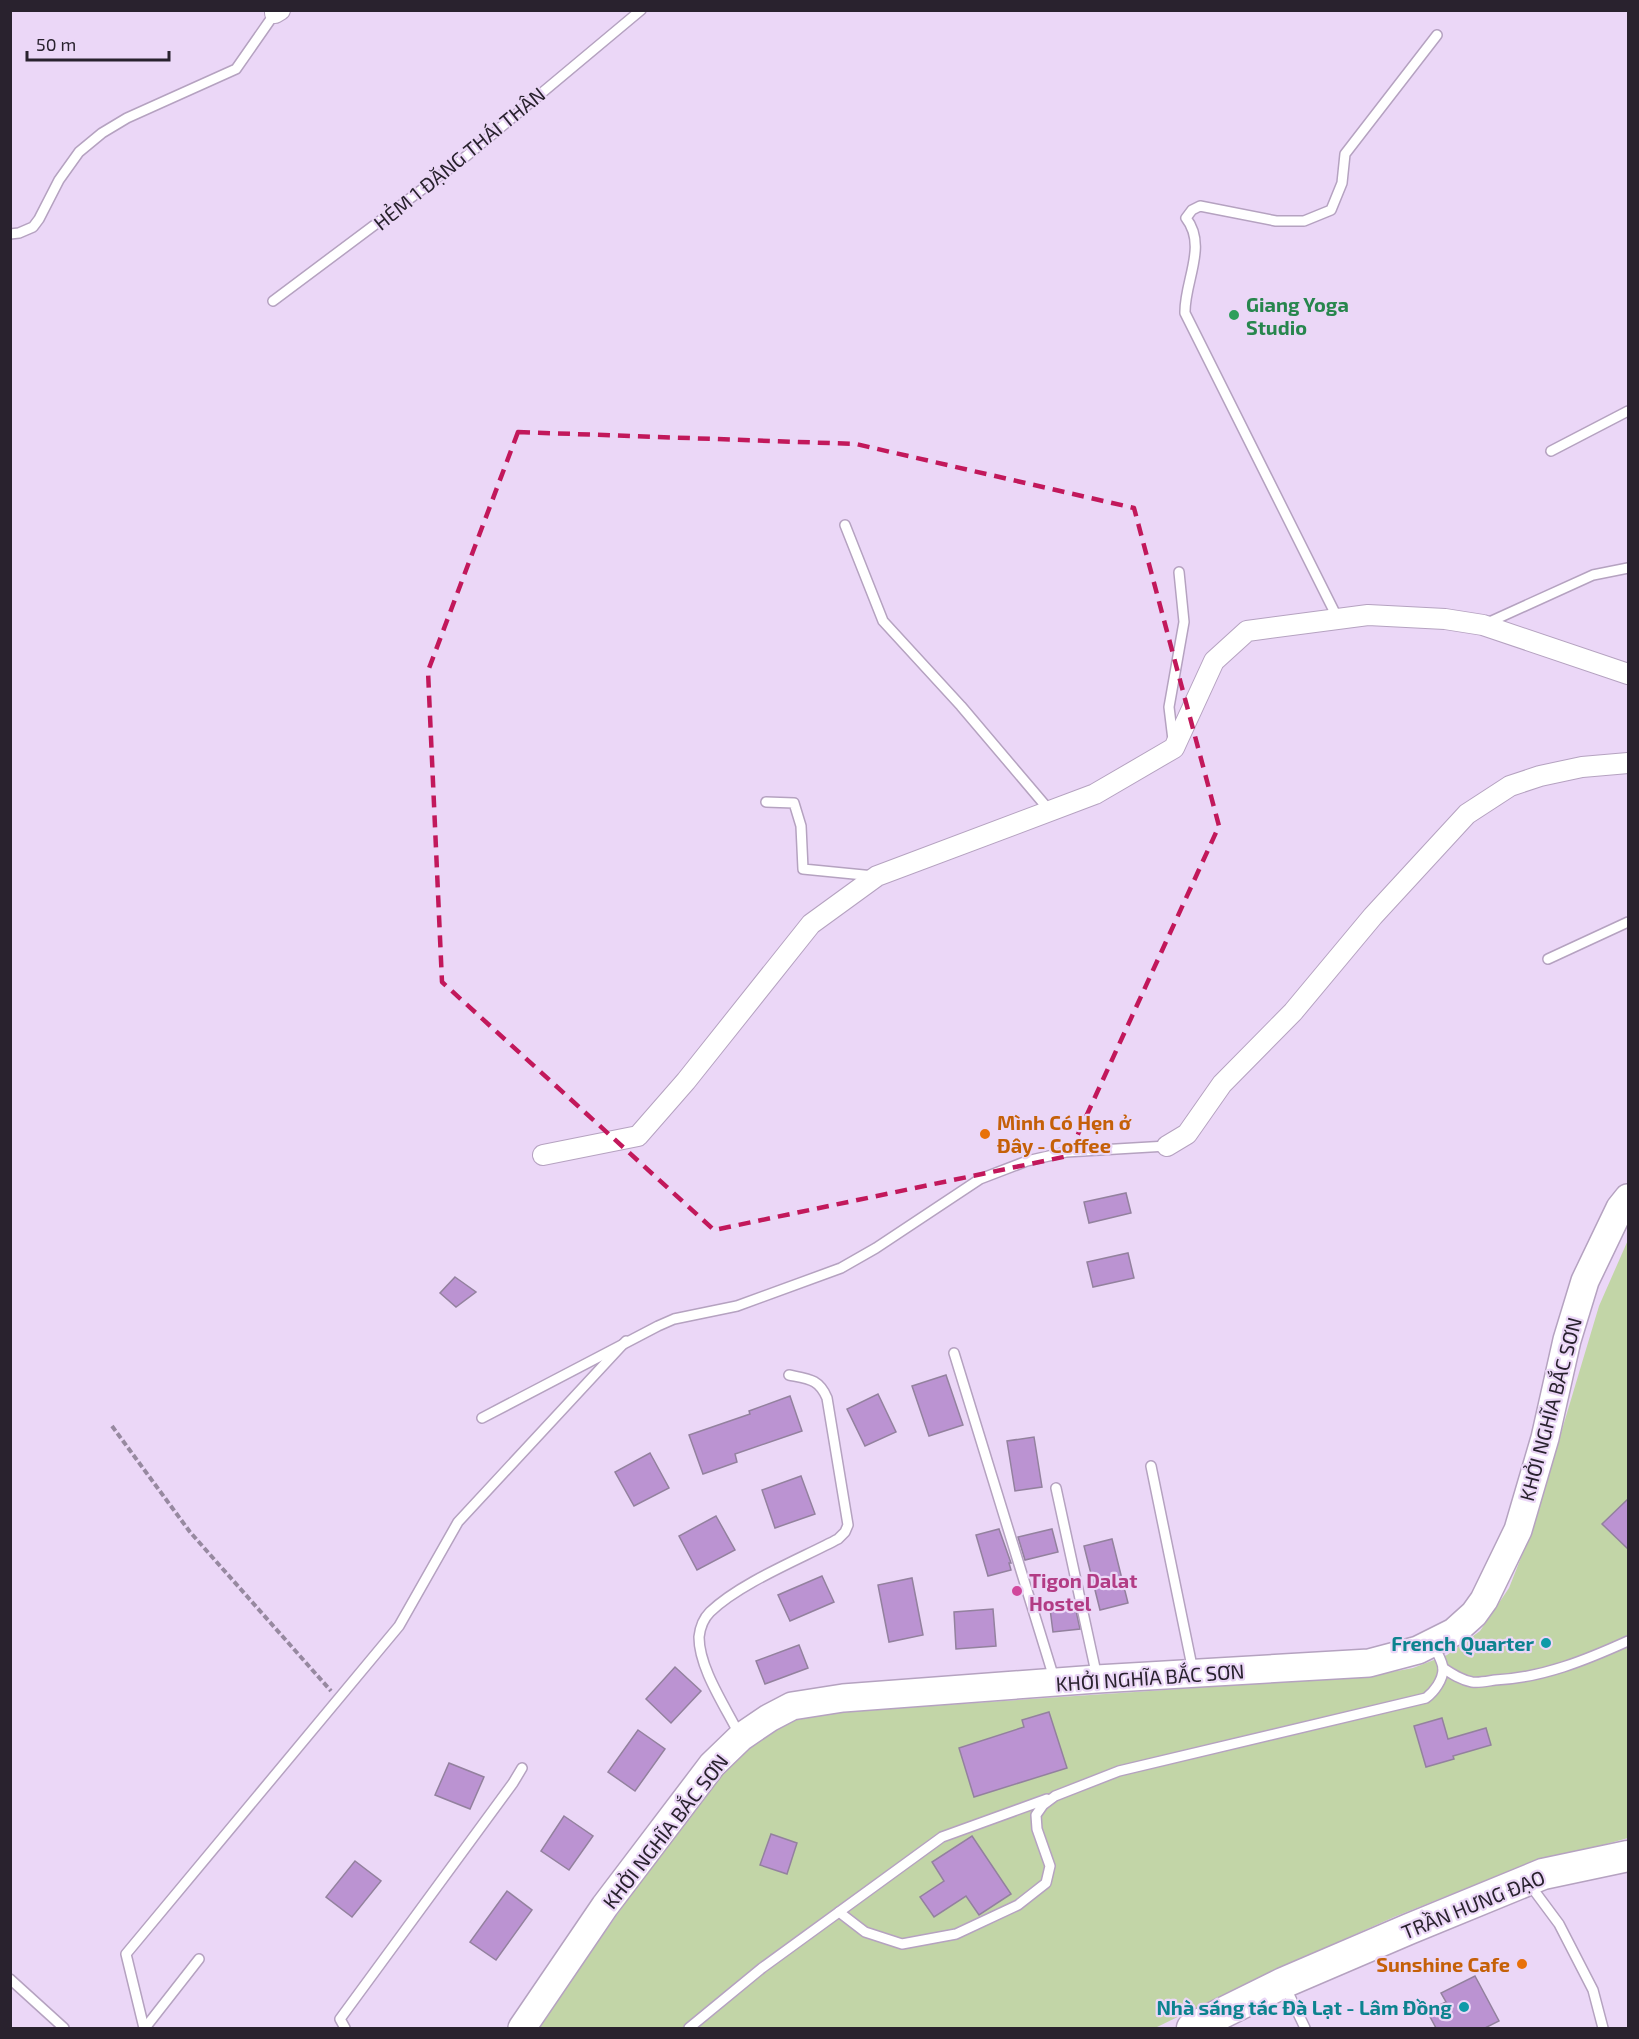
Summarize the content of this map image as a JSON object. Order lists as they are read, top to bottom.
{
  "streets": {
    "main road": ["TRẦN HƯNG ĐẠO"],
    "street": ["KHỞI NGHĨA BẮC SƠN"],
    "lane": ["HẺM 1 ĐẶNG THÁI THÂN"]
  },
  "places": [
    "Giang Yoga Studio",
    "Mình Có Hẹn ở Đây - Coffee",
    "Tigon Dalat Hostel",
    "French Quarter",
    "Sunshine Cafe",
    "Nhà sáng tác Đà Lạt - Lâm Đồng"
  ],
  "scale_bar": "50 m"
}
